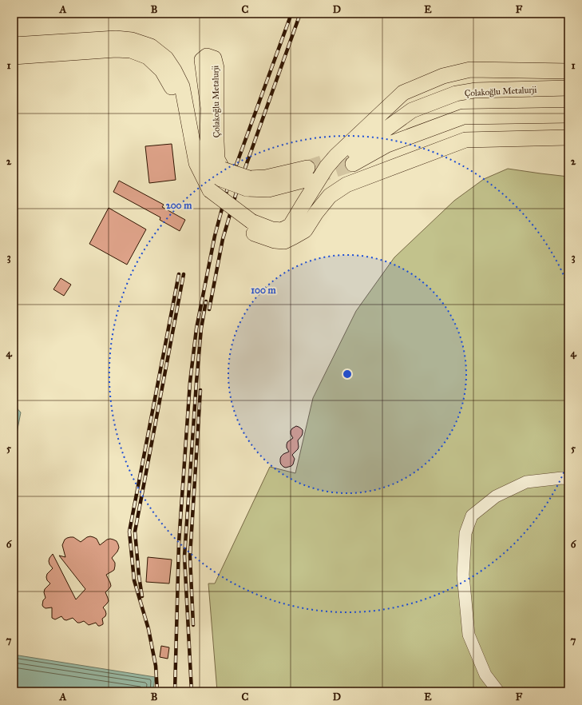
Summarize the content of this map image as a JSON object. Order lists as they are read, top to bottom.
{
  "streets": {
    "main road": ["Çolakoğlu Metalurji"]
  },
  "grid": {
    "columns": [
      "A",
      "B",
      "C",
      "D",
      "E",
      "F"
    ],
    "rows": [
      "1",
      "2",
      "3",
      "4",
      "5",
      "6",
      "7"
    ]
  },
  "rings": ["200 m", "100 m"]
}
